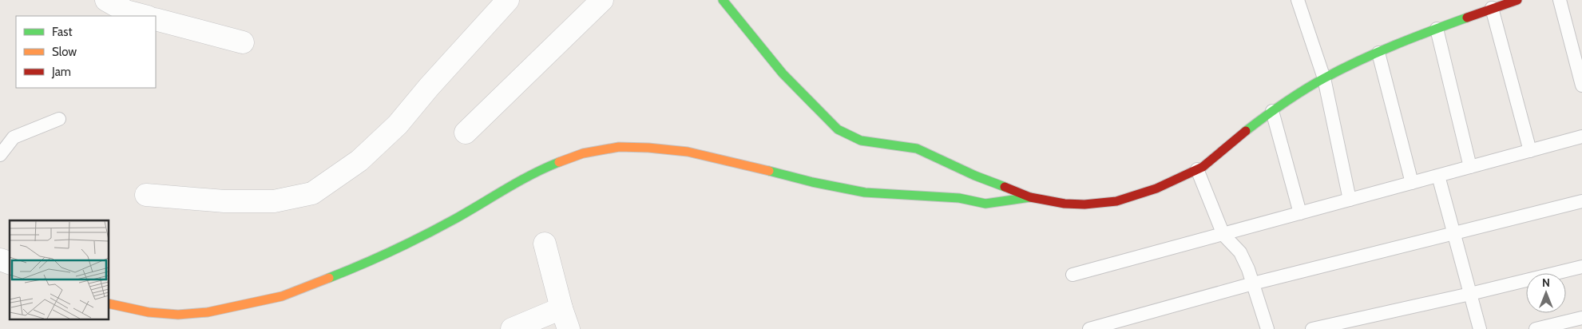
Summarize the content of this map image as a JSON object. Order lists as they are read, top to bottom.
{
  "legend": ["Fast", "Slow", "Jam"],
  "north": "top"
}
